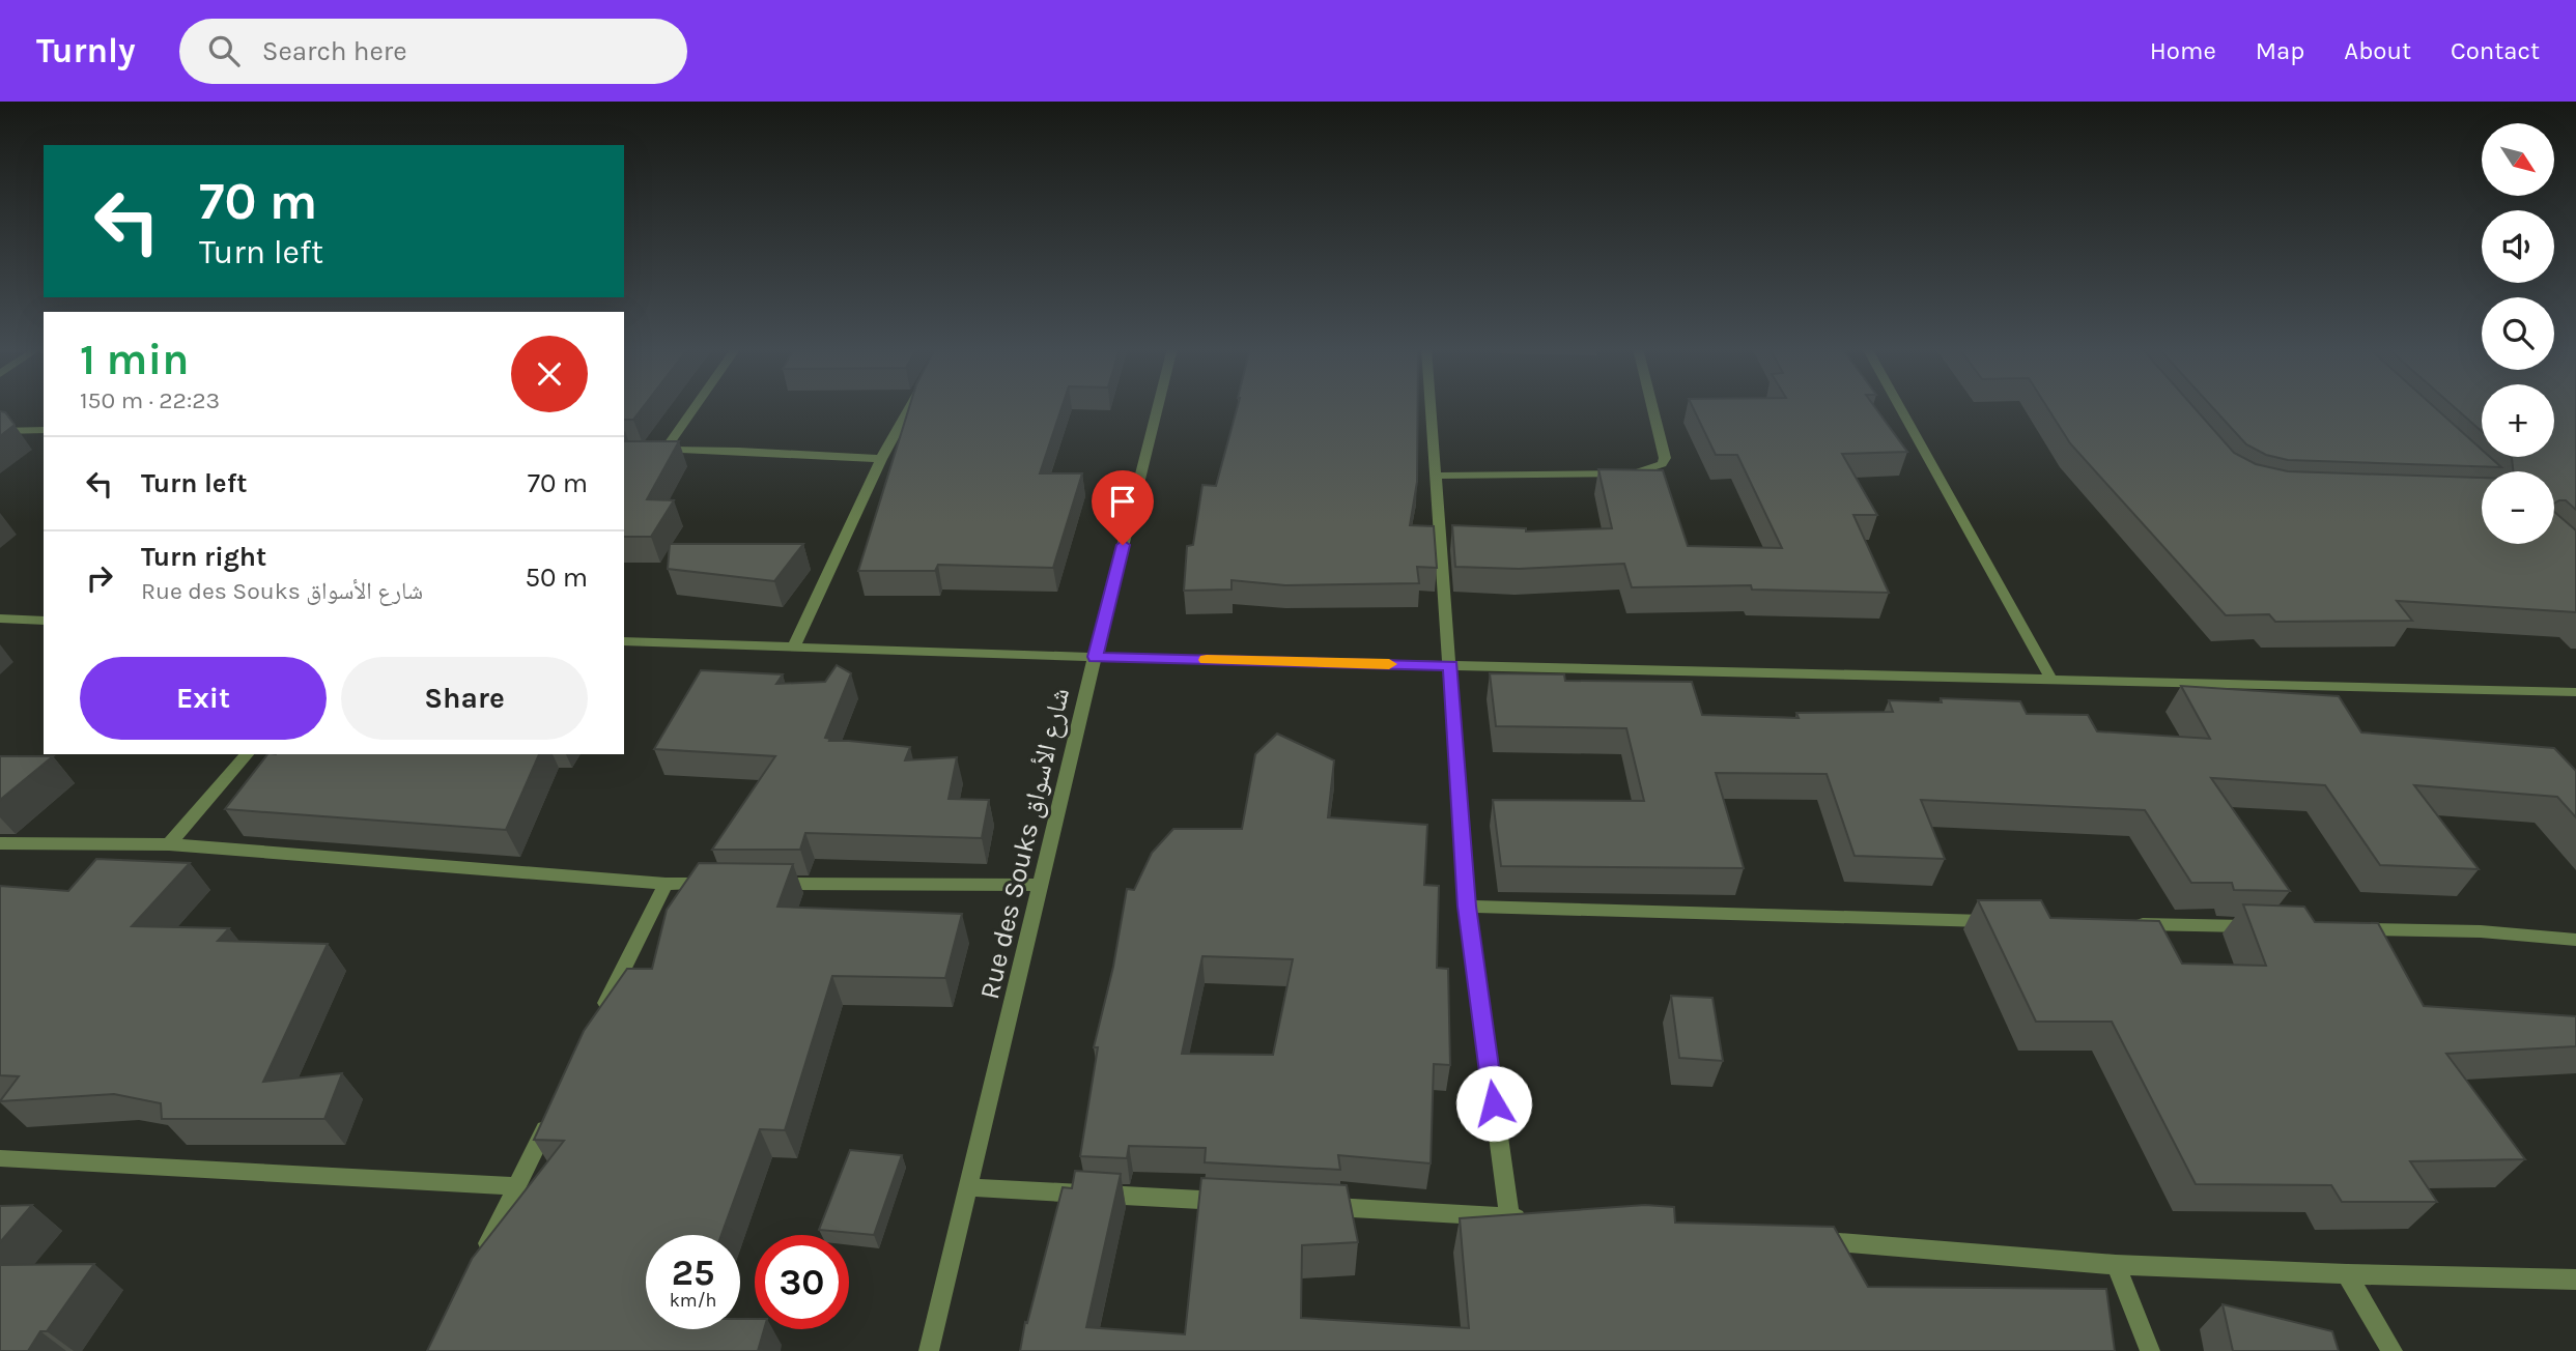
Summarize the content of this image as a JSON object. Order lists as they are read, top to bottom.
{
  "streets": {
    "street": ["Rue des Souks شارع الأسواق"]
  },
  "north": "bottom right",
  "page": {
    "header": "Turnly",
    "search": "Search here",
    "nav": [
      "Home",
      "Map",
      "About",
      "Contact"
    ],
    "map_buttons": ["+", "−"],
    "turn": ["70 m", "Turn left"],
    "heading": ["1 min", "150 m · 22:23"],
    "list": [
      {
        "name": "Turn left",
        "value": "70 m"
      },
      {
        "name": "Turn right",
        "note": "Rue des Souks شارع الأسواق",
        "value": "50 m"
      }
    ],
    "buttons": ["Exit", "Share"],
    "speed": "25 km/h",
    "limit": "30"
  }
}
